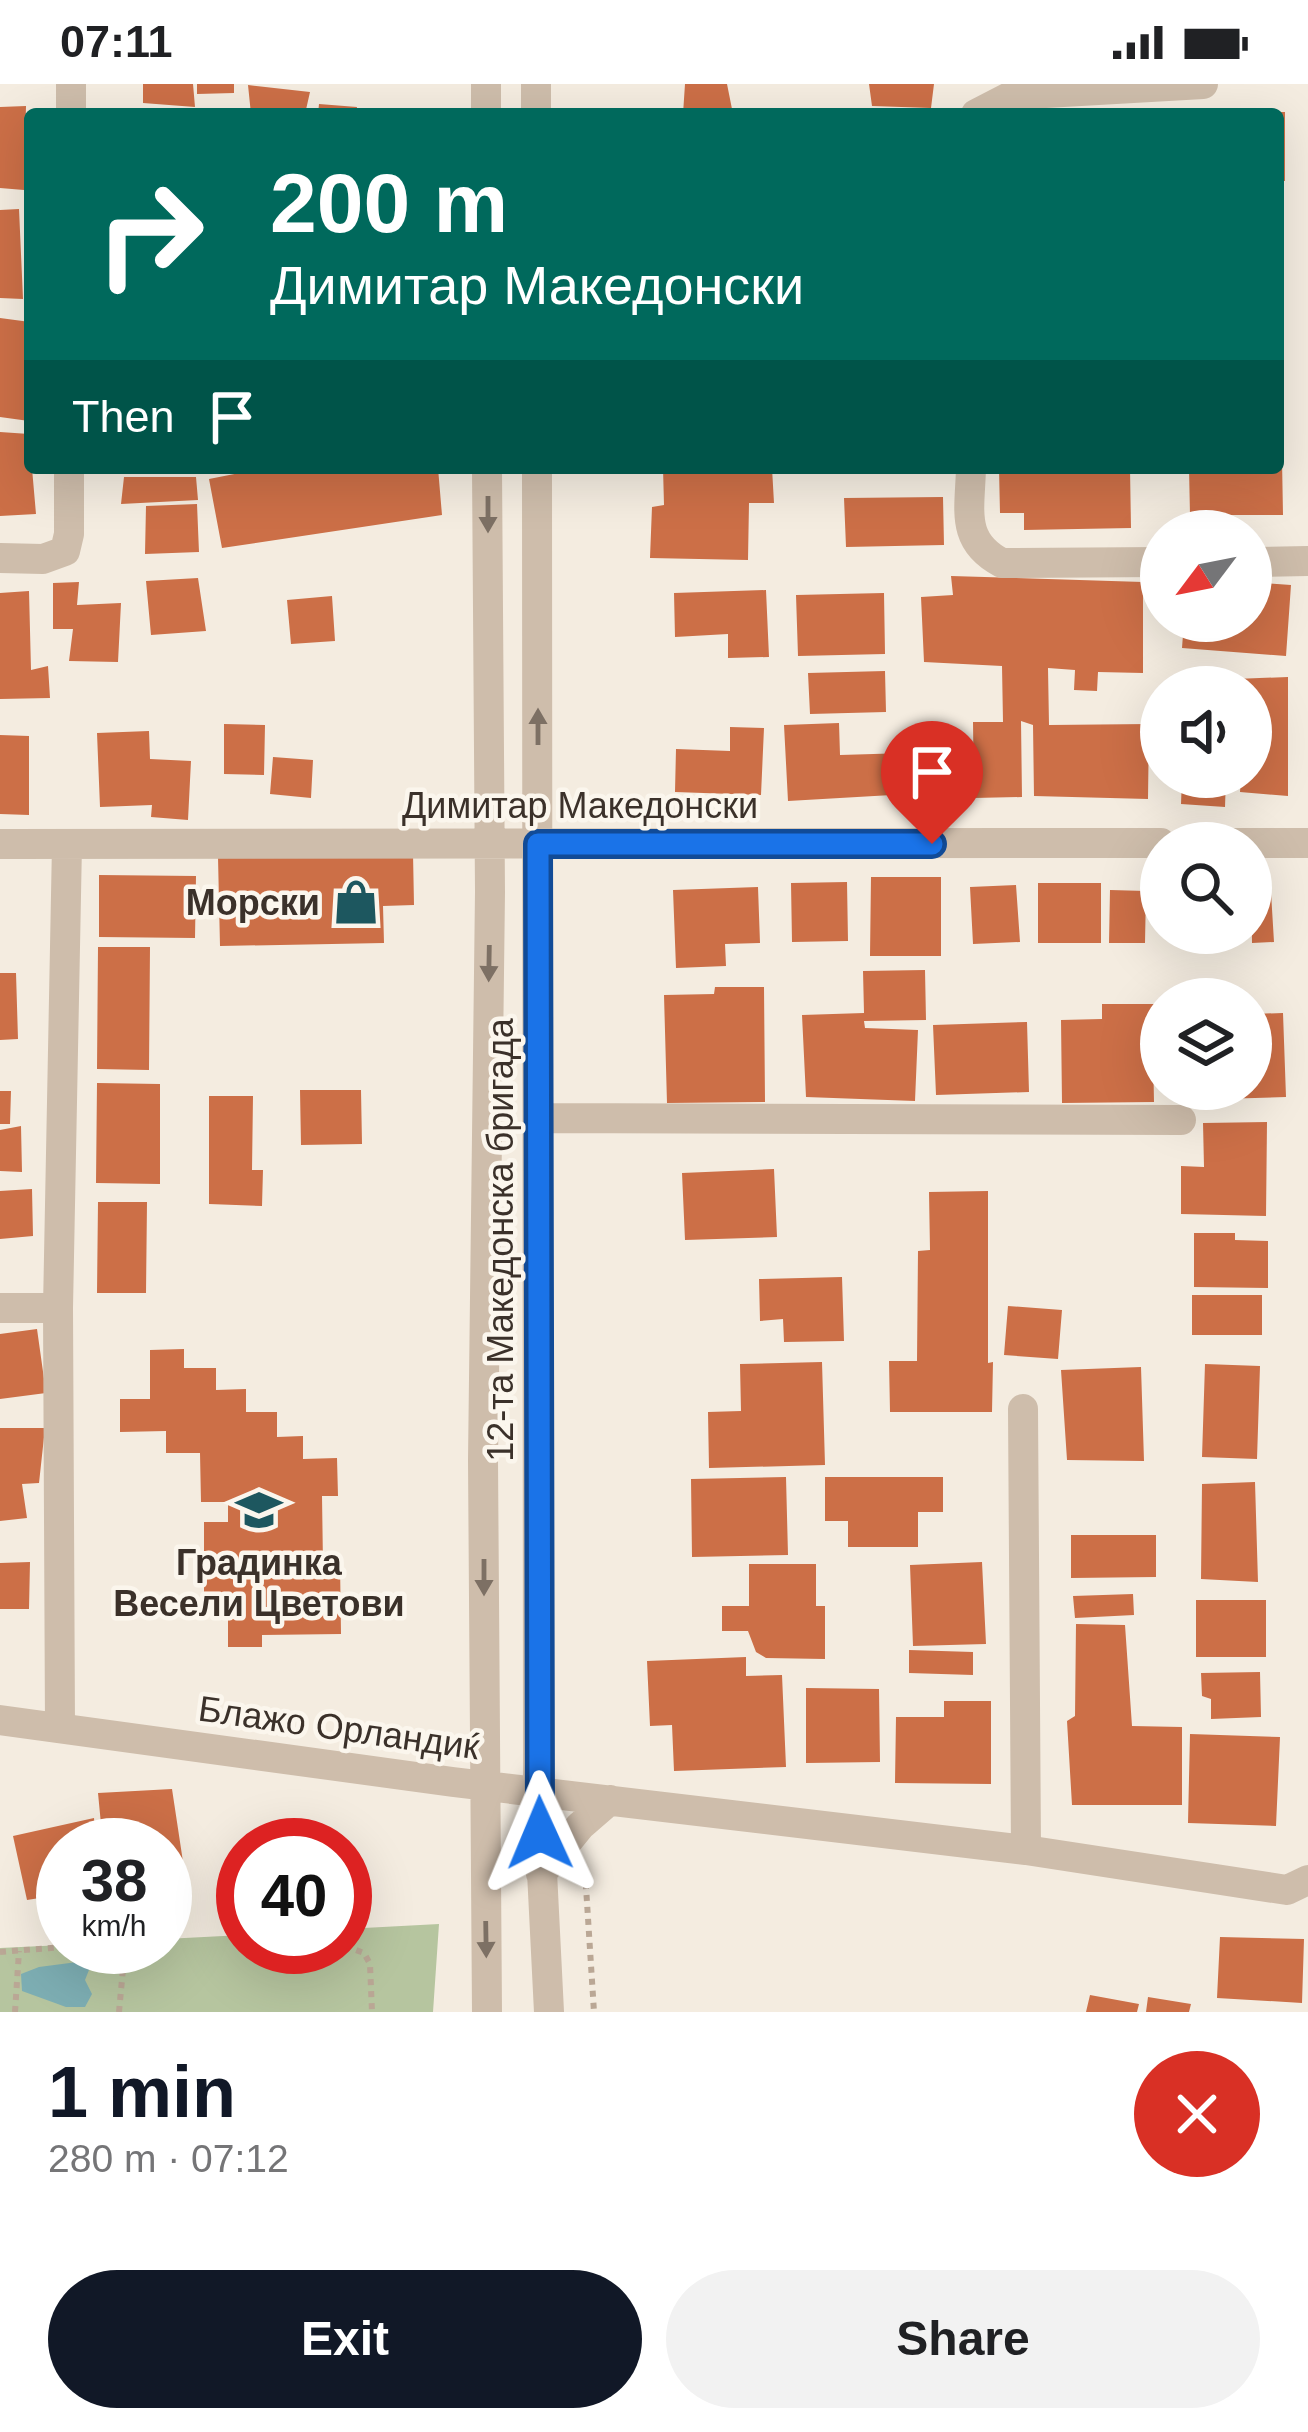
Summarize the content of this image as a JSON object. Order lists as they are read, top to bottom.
{
  "streets": {
    "street": ["Димитар Македонски", "12-та Македонска бригада", "Блажо Орландиќ"]
  },
  "crossings": [
    ["Димитар Македонски", "12-та Македонска бригада"],
    ["12-та Македонска бригада", "Блажо Орландиќ"]
  ],
  "places": {
    "shop": ["Морски"],
    "school or university": ["Градинка Весели Цветови"]
  },
  "north": "bottom left",
  "page": {
    "status": "07:11",
    "turn": ["200 m", "Димитар Македонски"],
    "then": "Then",
    "speed": "38 km/h",
    "limit": "40",
    "heading": ["1 min", "280 m · 07:12"],
    "buttons": ["Exit", "Share"]
  }
}
